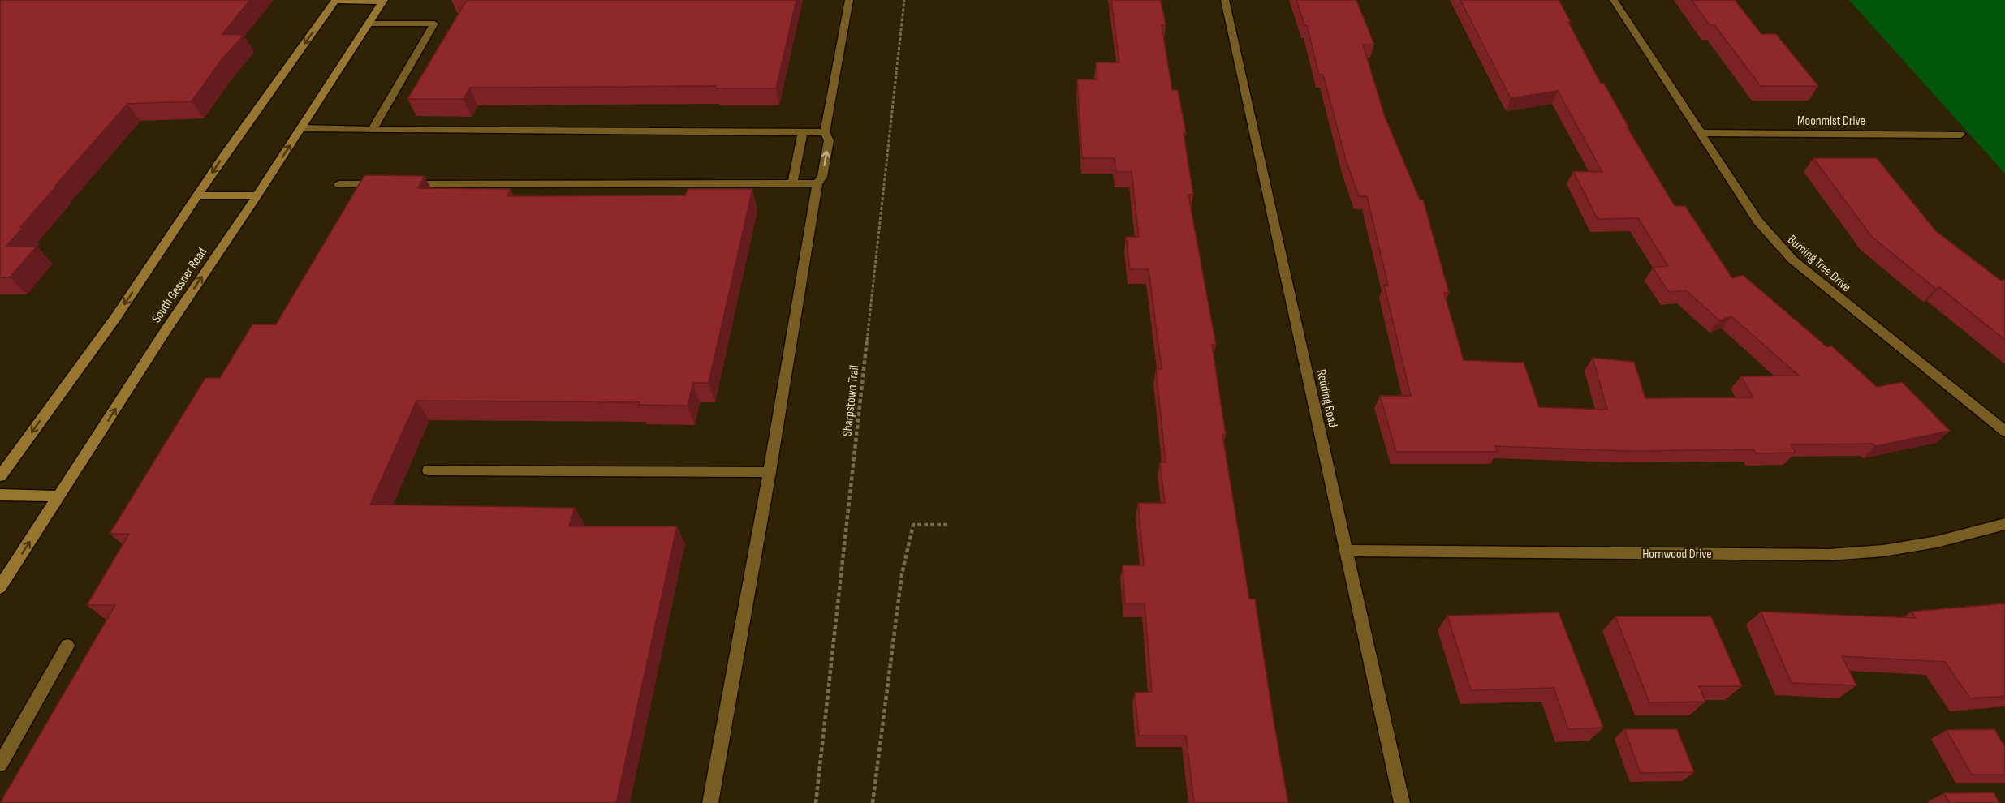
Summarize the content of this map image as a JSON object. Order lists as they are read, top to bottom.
{
  "streets": {
    "main road": ["South Gessner Road"],
    "street": [
      "Moonmist Drive",
      "Burning Tree Drive",
      "Redding Road",
      "Hornwood Drive"
    ],
    "path": ["Sharpstown Trail"]
  },
  "crossings": [
    ["Moonmist Drive", "Burning Tree Drive"],
    ["Redding Road", "Hornwood Drive"]
  ]
}
